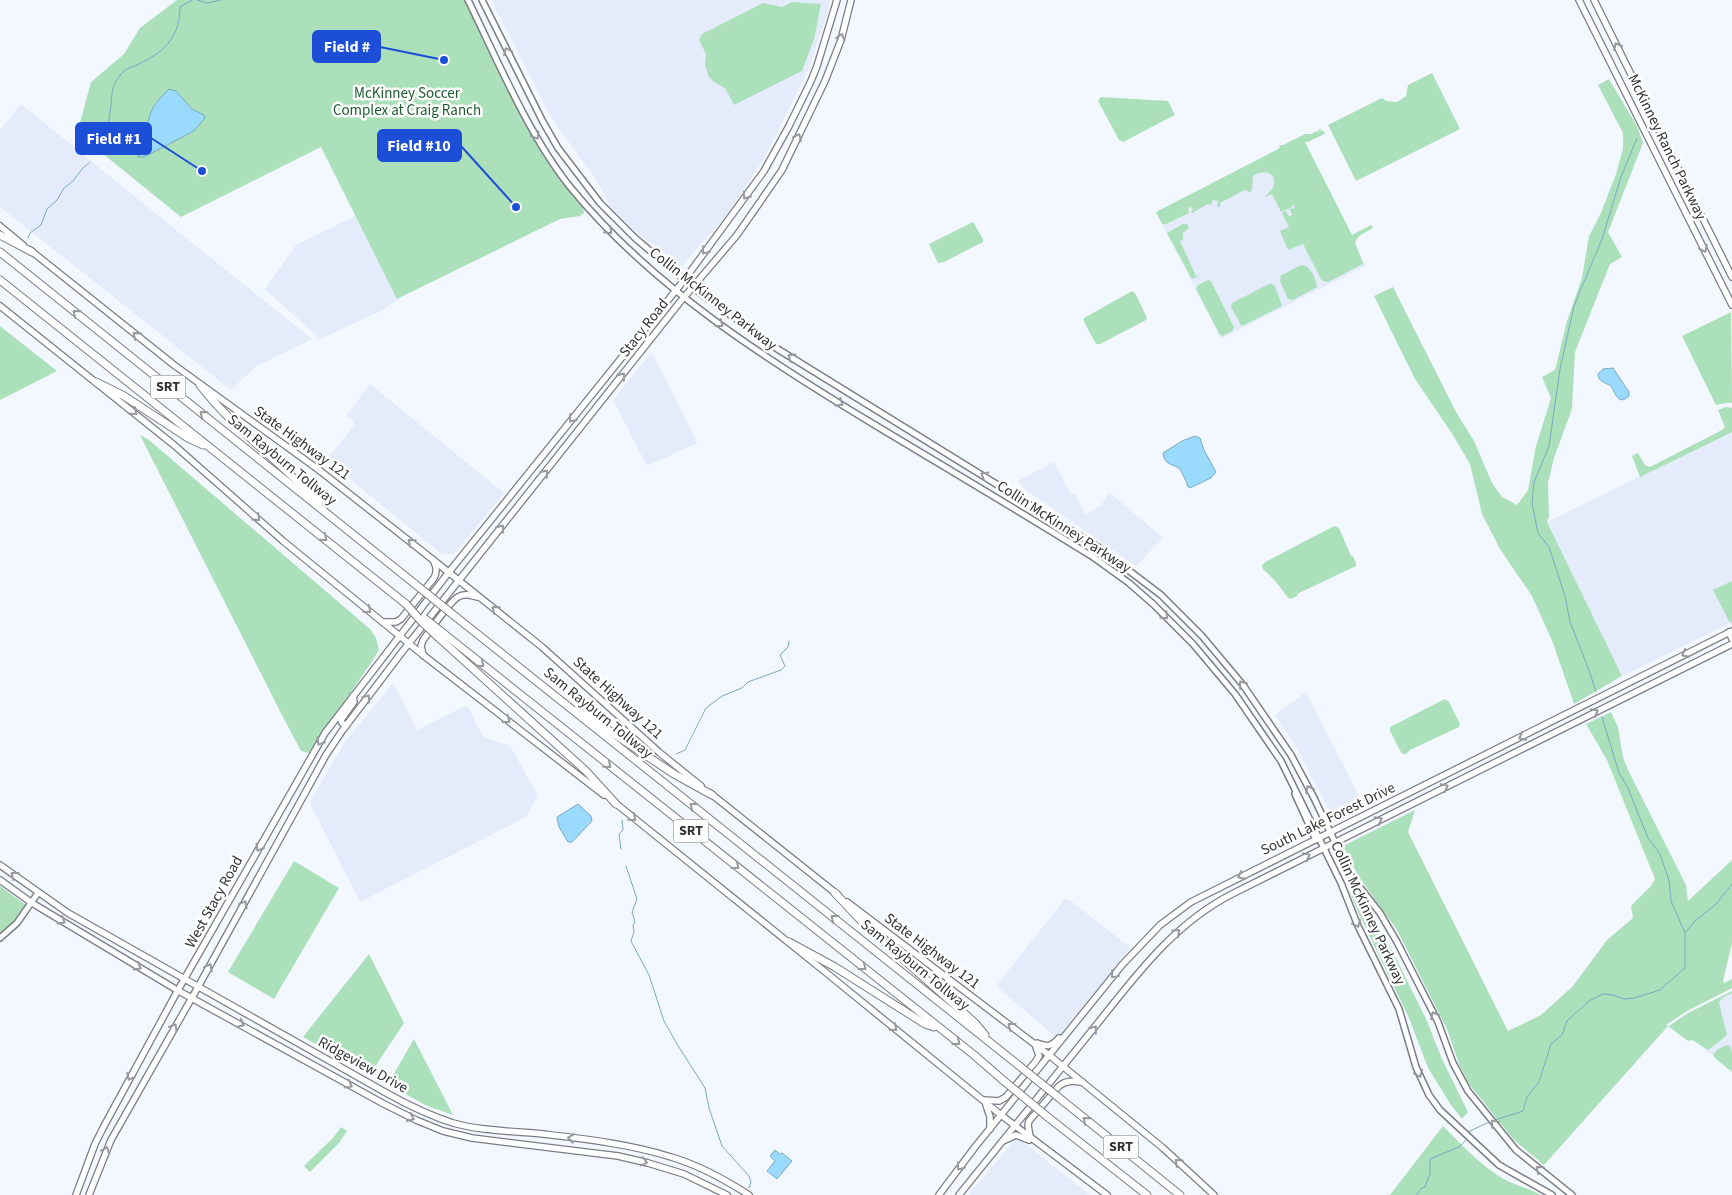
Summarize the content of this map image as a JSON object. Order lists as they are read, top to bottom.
{
  "streets": {
    "highway": ["SRT", "Sam Rayburn Tollway"],
    "main road": [
      "McKinney Ranch Parkway",
      "Stacy Road",
      "State Highway 121",
      "South Lake Forest Drive",
      "West Stacy Road",
      "Ridgeview Drive"
    ],
    "street": ["Collin McKinney Parkway"]
  },
  "crossings": [
    ["Collin McKinney Parkway", "Stacy Road"],
    ["Collin McKinney Parkway", "South Lake Forest Drive"],
    ["Stacy Road", "State Highway 121"],
    ["Stacy Road", "West Stacy Road"],
    ["State Highway 121", "South Lake Forest Drive"],
    ["West Stacy Road", "Ridgeview Drive"]
  ],
  "one_way": ["State Highway 121"],
  "parks": ["McKinney Soccer Complex at Craig Ranch"],
  "places": ["Field #", "Field #1", "Field #10"]
}
